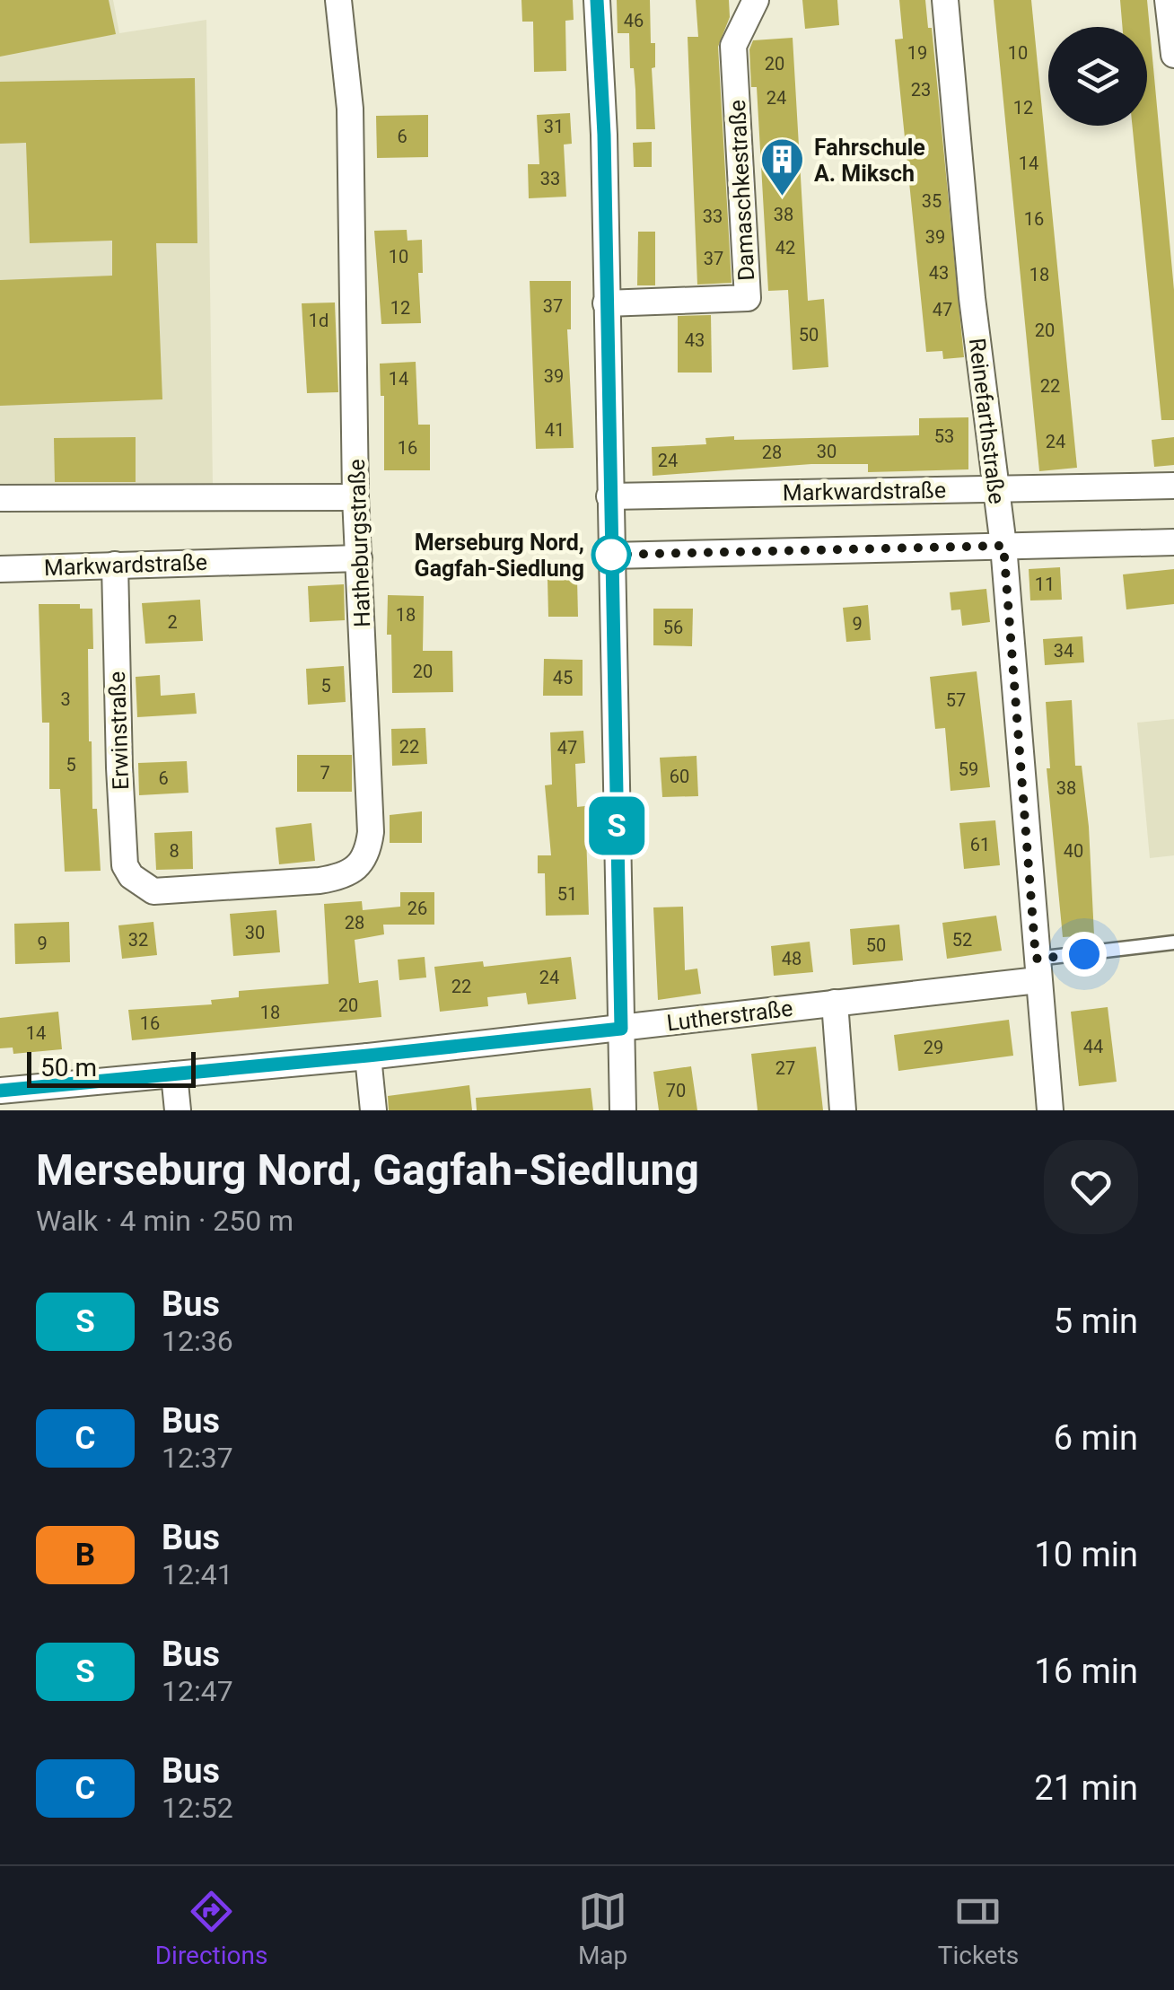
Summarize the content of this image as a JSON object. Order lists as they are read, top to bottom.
{
  "streets": {
    "street": [
      "Damaschkestraße",
      "Reinefarthstraße",
      "Markwardstraße",
      "Hatheburgstraße",
      "Erwinstraße",
      "Lutherstraße"
    ]
  },
  "crossings": [
    ["Reinefarthstraße", "Markwardstraße"],
    ["Reinefarthstraße", "Lutherstraße"],
    ["Markwardstraße", "Hatheburgstraße"],
    ["Markwardstraße", "Erwinstraße"],
    ["Hatheburgstraße", "Erwinstraße"]
  ],
  "places": {
    "building": ["Fahrschule A. Miksch"],
    "other": ["Merseburg Nord, Gagfah-Siedlung"]
  },
  "lines": ["bus line S"],
  "house_numbers": [
    "46",
    "19",
    "10",
    "20",
    "23",
    "24",
    "12",
    "31",
    "6",
    "14",
    "33",
    "35",
    "38",
    "33",
    "16",
    "39",
    "42",
    "10",
    "37",
    "43",
    "18",
    "37",
    "12",
    "47",
    "1d",
    "20",
    "50",
    "43",
    "39",
    "14",
    "22",
    "41",
    "53",
    "24",
    "16",
    "30",
    "28",
    "24",
    "11",
    "18",
    "2",
    "9",
    "56",
    "34",
    "20",
    "45",
    "5",
    "3",
    "57",
    "22",
    "47",
    "5",
    "59",
    "7",
    "60",
    "6",
    "38",
    "61",
    "8",
    "40",
    "51",
    "26",
    "28",
    "30",
    "32",
    "52",
    "9",
    "50",
    "48",
    "24",
    "22",
    "20",
    "18",
    "16",
    "14",
    "44",
    "29",
    "27",
    "70"
  ],
  "scale_bar": "50 m",
  "page": {
    "on_map": "S",
    "scale": "50 m",
    "heading": ["Merseburg Nord, Gagfah-Siedlung", "Walk · 4 min · 250 m"],
    "list": [
      {
        "mark": "S",
        "name": "Bus",
        "note": "12:36",
        "value": "5 min"
      },
      {
        "mark": "C",
        "name": "Bus",
        "note": "12:37",
        "value": "6 min"
      },
      {
        "mark": "B",
        "name": "Bus",
        "note": "12:41",
        "value": "10 min"
      },
      {
        "mark": "S",
        "name": "Bus",
        "note": "12:47",
        "value": "16 min"
      },
      {
        "mark": "C",
        "name": "Bus",
        "note": "12:52",
        "value": "21 min"
      }
    ],
    "tabs": ["Directions", "Map", "Tickets"]
  }
}
